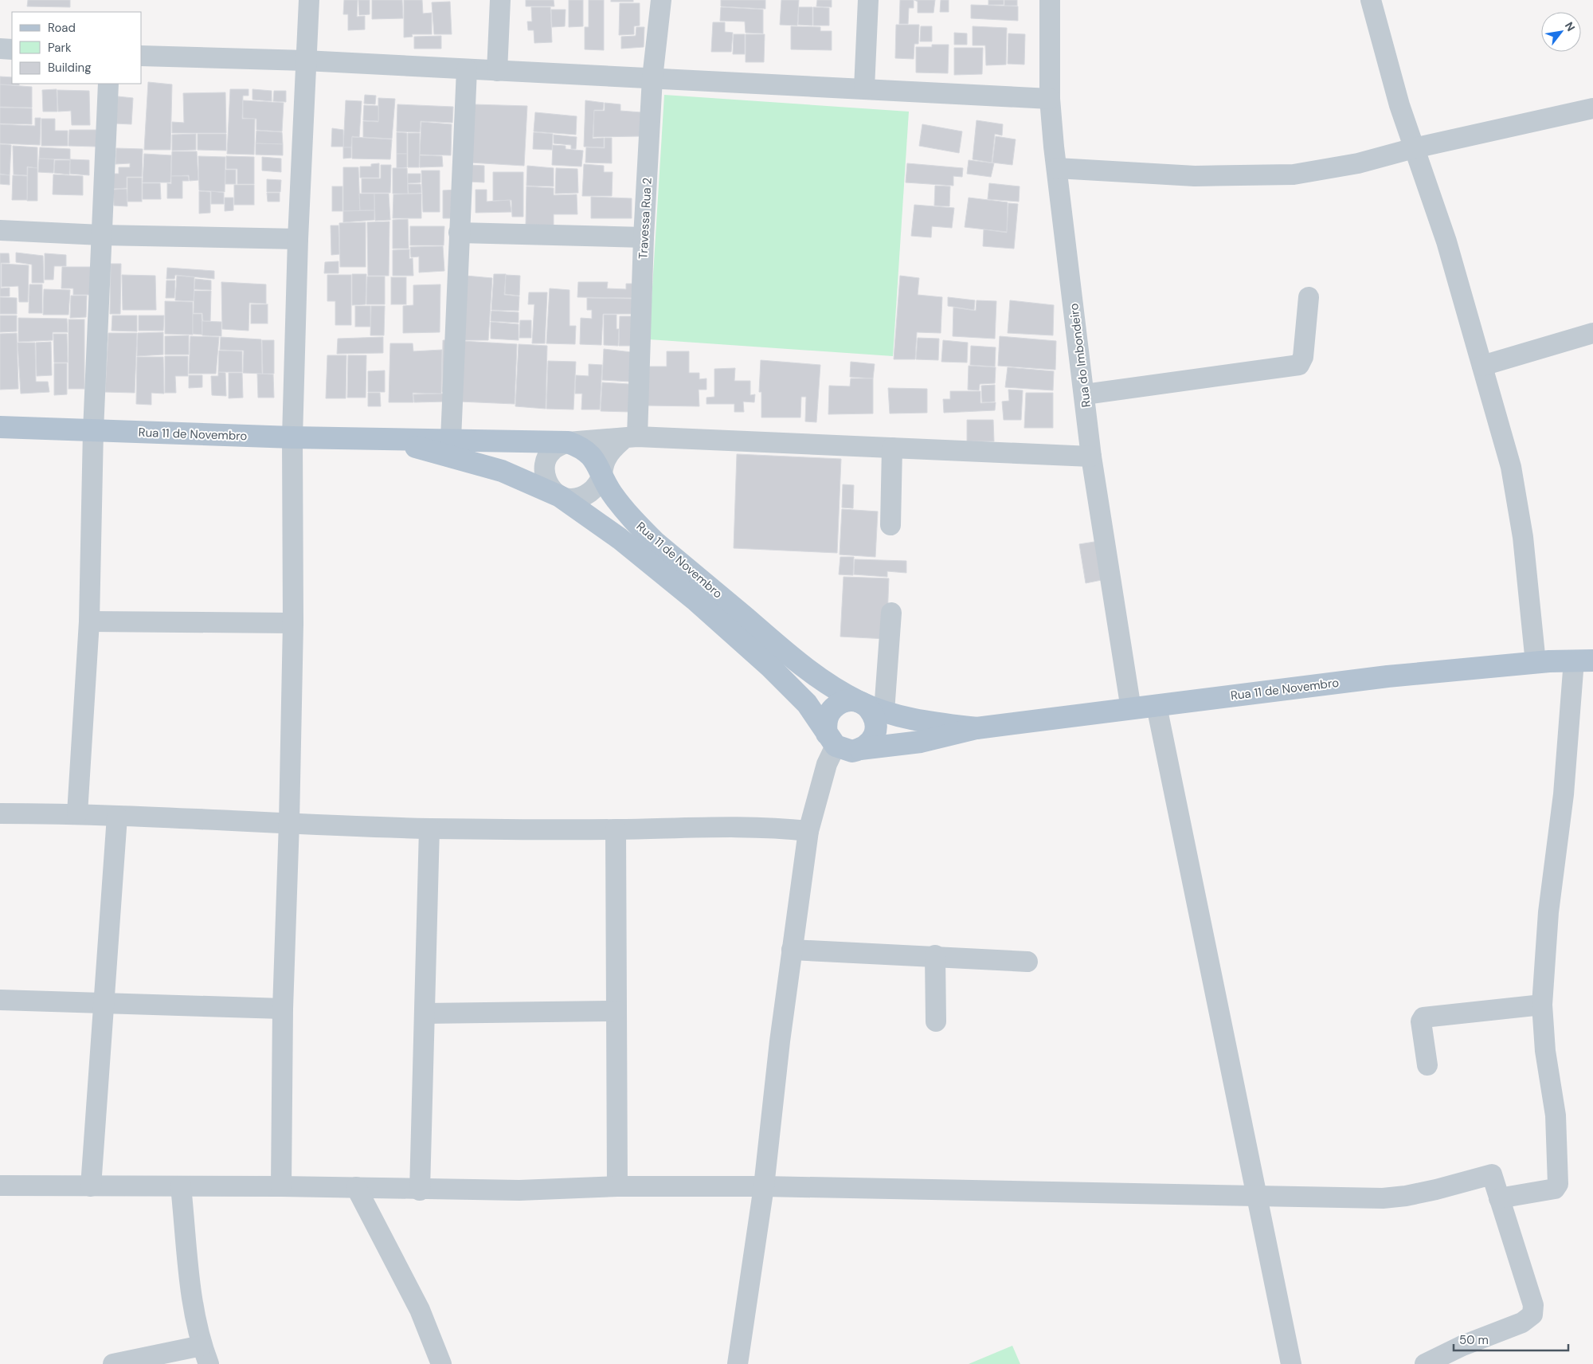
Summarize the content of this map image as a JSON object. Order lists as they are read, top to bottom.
{
  "streets": {
    "main road": ["Rua 11 de Novembro"],
    "street": ["Travessa Rua 2", "Rua do Imbondeiro"]
  },
  "crossings": [
    ["Rua do Imbondeiro", "Rua 11 de Novembro"]
  ],
  "legend": ["Road", "Park", "Building"],
  "scale_bar": "50 m",
  "north": "top right"
}
